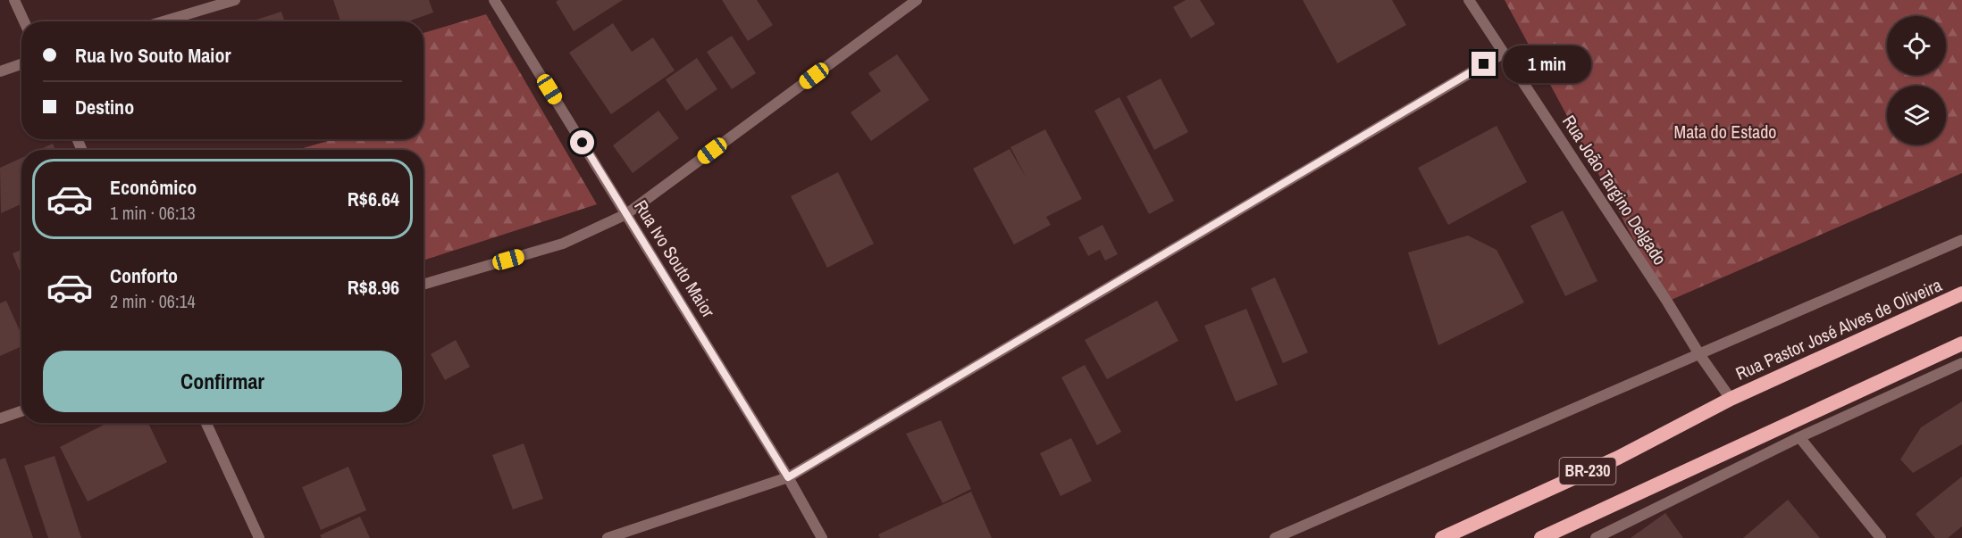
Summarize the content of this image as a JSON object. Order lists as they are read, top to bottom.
{
  "streets": {
    "highway": ["Rua Pastor José Alves de Oliveira", "BR-230"],
    "street": ["Rua João Targino Delgado", "Rua Ivo Souto Maior"]
  },
  "crossings": [
    ["Rua João Targino Delgado", "Rua Pastor José Alves de Oliveira"],
    ["Rua João Targino Delgado", "BR-230"],
    ["Rua Pastor José Alves de Oliveira", "BR-230"]
  ],
  "parks": ["Mata do Estado"],
  "page": {
    "banner": ["Rua Ivo Souto Maior", "Destino"],
    "bubble": "1 min",
    "list": [
      {
        "name": "Econômico",
        "note": "1 min · 06:13",
        "value": "R$6.64"
      },
      {
        "name": "Conforto",
        "note": "2 min · 06:14",
        "value": "R$8.96"
      }
    ],
    "buttons": "Confirmar"
  }
}
